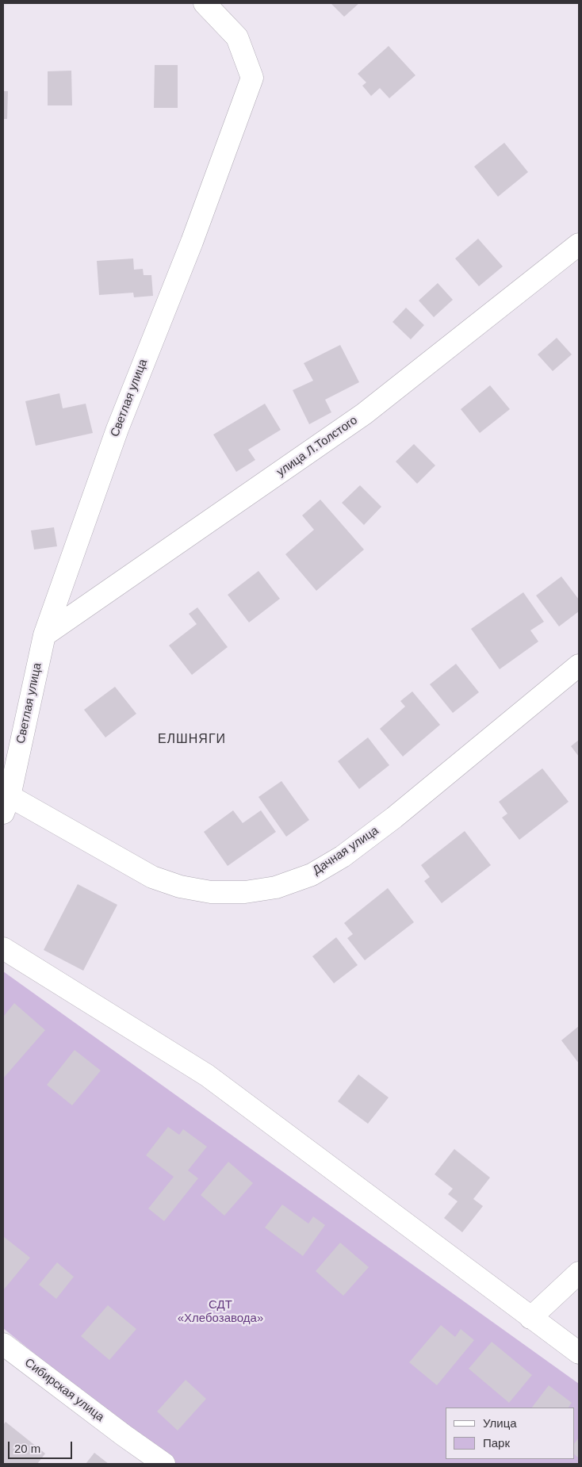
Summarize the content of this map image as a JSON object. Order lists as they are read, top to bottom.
{
  "streets": {
    "street": [
      "Светлая улица",
      "улица Л.Толстого",
      "Дачная улица",
      "Сибирская улица"
    ]
  },
  "crossings": [
    ["Светлая улица", "улица Л.Толстого"],
    ["Светлая улица", "Дачная улица"]
  ],
  "districts": ["ЕЛШНЯГИ"],
  "parks": ["СДТ «Хлебозавода»"],
  "legend": ["Улица", "Парк"],
  "scale_bar": "20 m"
}
